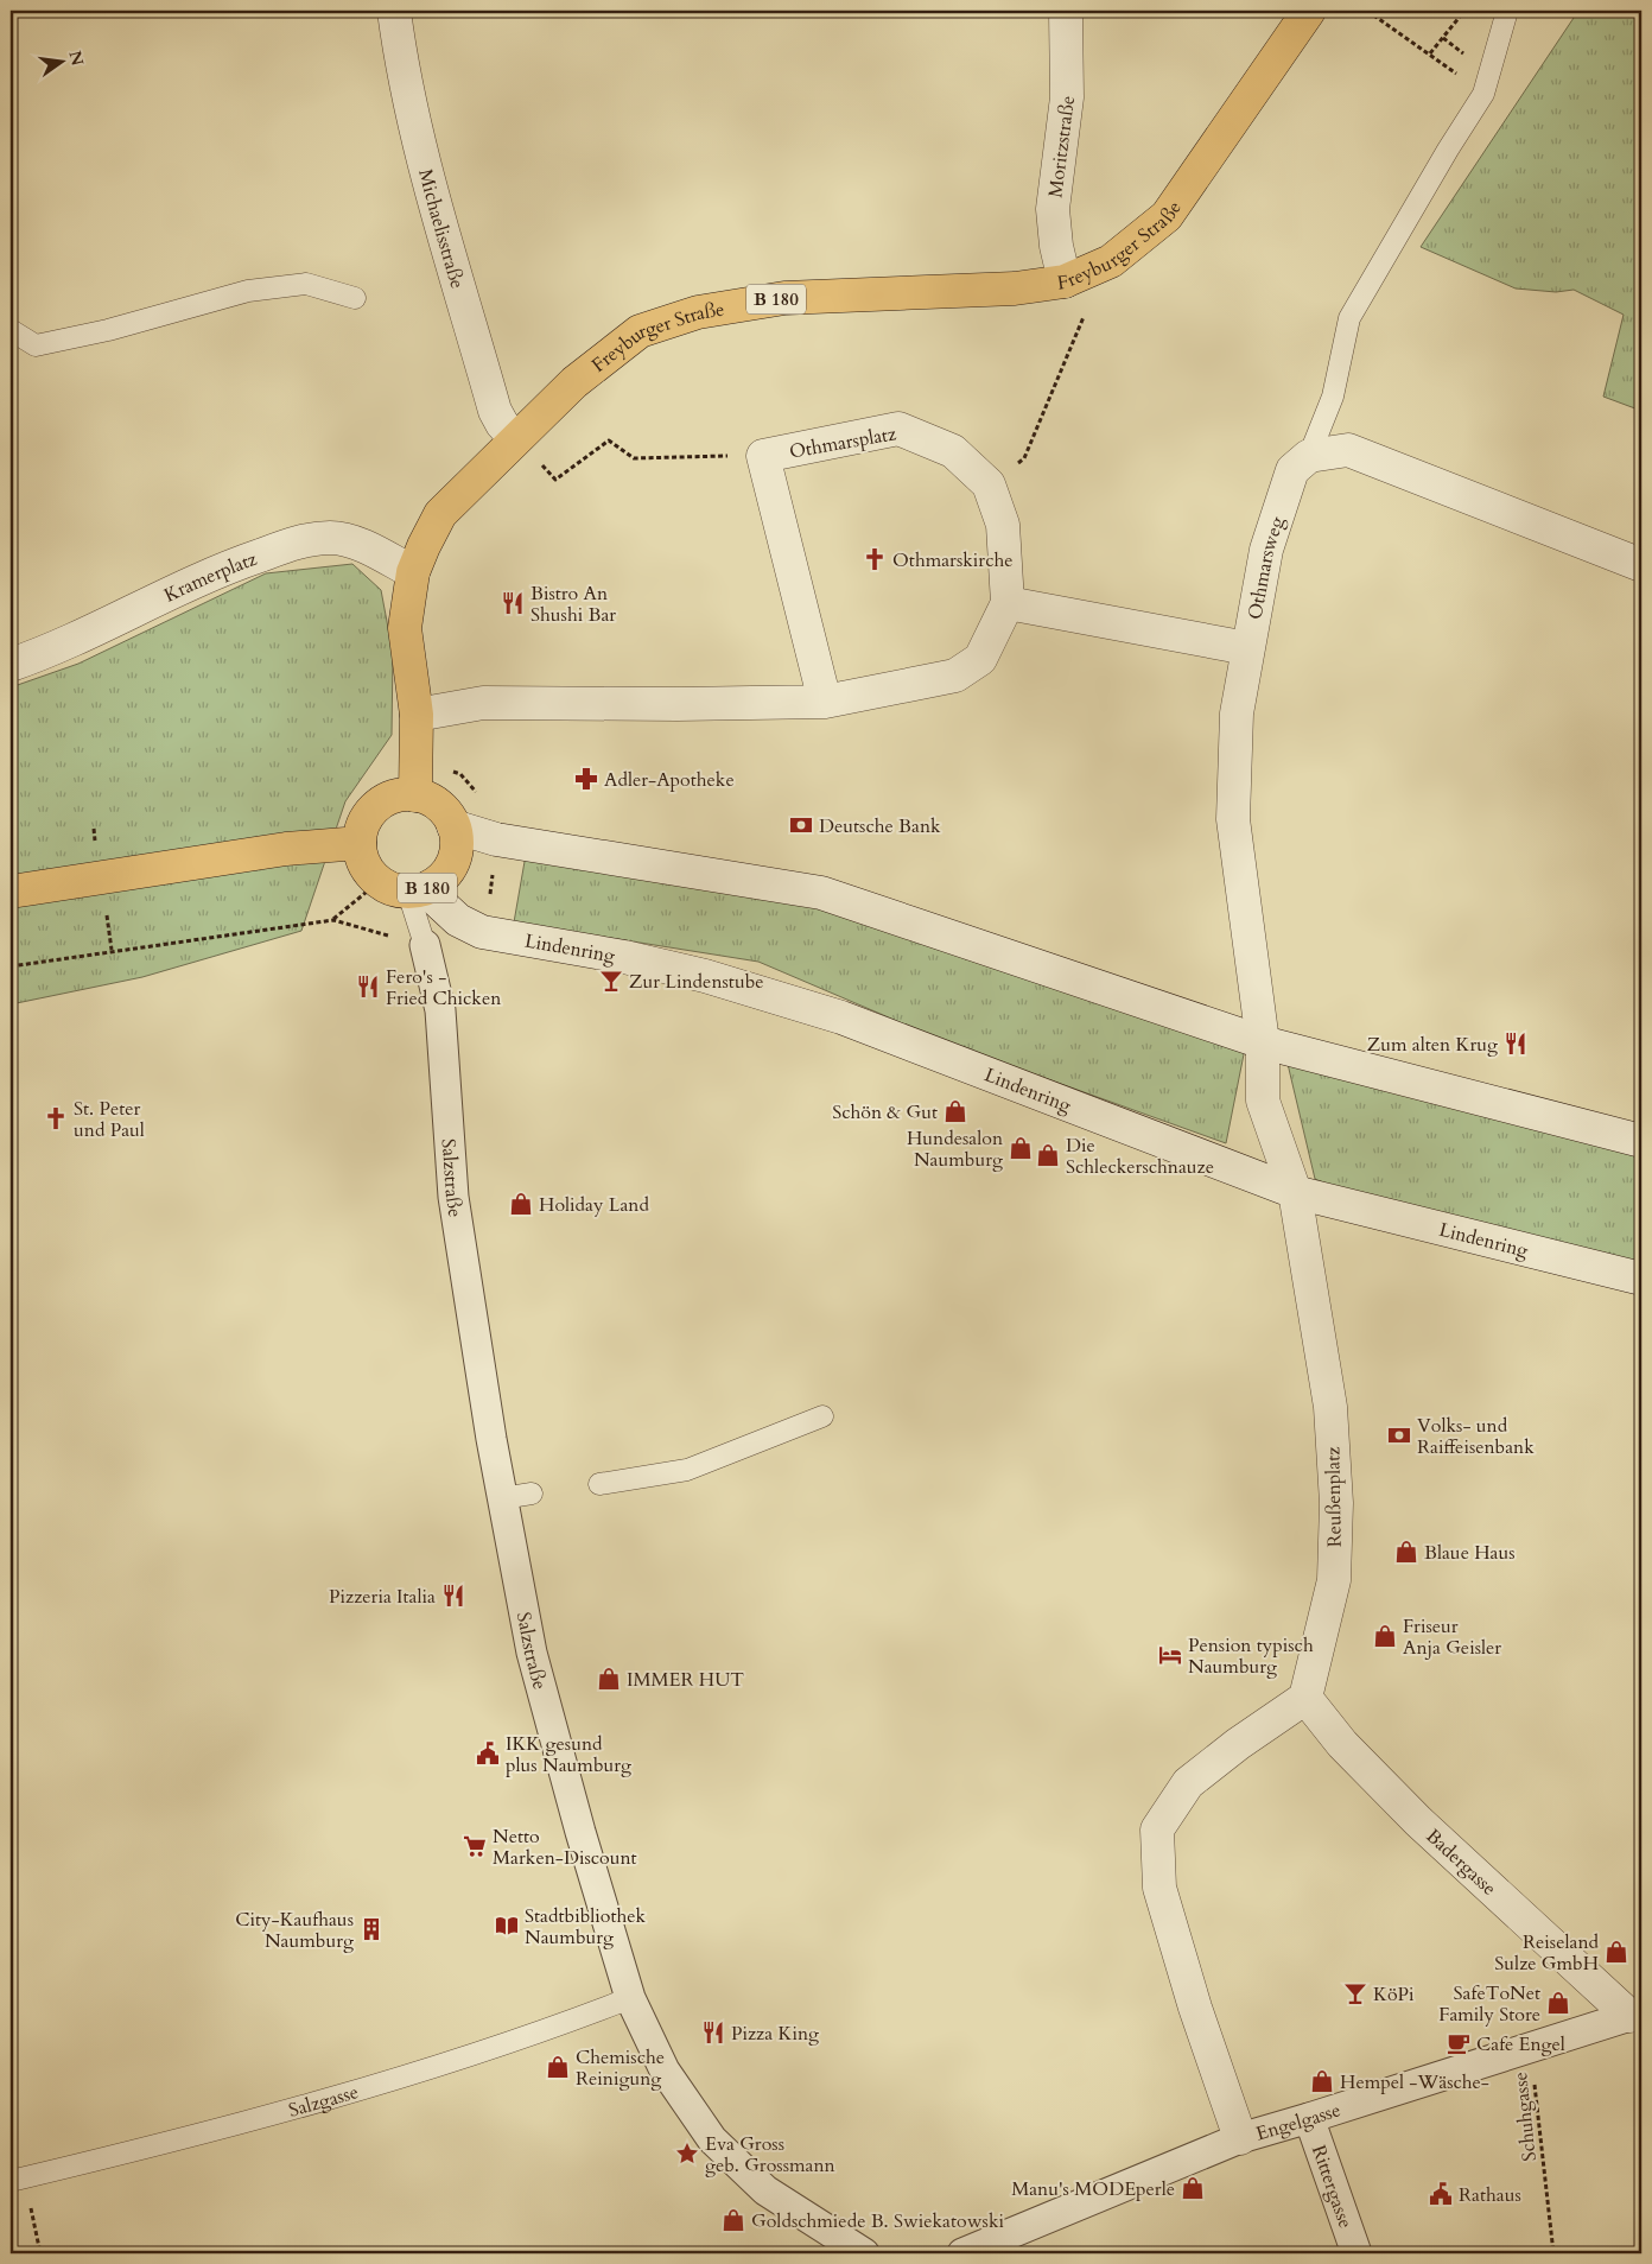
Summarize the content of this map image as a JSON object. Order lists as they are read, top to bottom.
{
  "streets": {
    "main road": ["Freyburger Straße", "B 180"],
    "street": [
      "Moritzstraße",
      "Michaelisstraße",
      "Othmarsplatz",
      "Othmarsweg",
      "Kramerplatz",
      "Lindenring",
      "Salzstraße",
      "Reußenplatz",
      "Badergasse",
      "Engelgasse",
      "Rittergasse"
    ],
    "lane": ["Salzgasse"],
    "path": ["Schuhgasse"]
  },
  "crossings": [
    ["Moritzstraße", "Freyburger Straße"],
    ["Michaelisstraße", "Freyburger Straße"],
    ["Freyburger Straße", "B 180"],
    ["Freyburger Straße", "Kramerplatz"],
    ["Freyburger Straße", "Lindenring"],
    ["B 180", "Lindenring"],
    ["Othmarsweg", "Reußenplatz"],
    ["Lindenring", "Reußenplatz"],
    ["Salzstraße", "Salzgasse"],
    ["Reußenplatz", "Badergasse"],
    ["Badergasse", "Engelgasse"],
    ["Schuhgasse", "Engelgasse"],
    ["Engelgasse", "Rittergasse"]
  ],
  "places": {
    "church": ["Othmarskirche", "St. Peter und Paul"],
    "restaurant": [
      "Bistro An Shushi Bar",
      "Fero's - Fried Chicken",
      "Zum alten Krug",
      "Pizzeria Italia",
      "Pizza King"
    ],
    "pharmacy": ["Adler-Apotheke"],
    "bank": ["Deutsche Bank", "Volks- und Raiffeisenbank"],
    "bar": ["Zur Lindenstube", "KöPi"],
    "shop": [
      "Schön & Gut",
      "Hundesalon Naumburg",
      "Die Schleckerschnauze",
      "Holiday Land",
      "Blaue Haus",
      "Friseur Anja Geisler",
      "IMMER HUT",
      "Reiseland Sulze GmbH",
      "SafeToNet Family Store",
      "Chemische Reinigung",
      "Hempel -Wäsche-",
      "Manu's MODEperle",
      "Goldschmiede B. Swiekatowski"
    ],
    "hotel": ["Pension typisch Naumburg"],
    "public building": ["IKK gesund plus Naumburg", "Rathaus"],
    "supermarket": ["Netto Marken-Discount"],
    "library": ["Stadtbibliothek Naumburg"],
    "building": ["City-Kaufhaus Naumburg"],
    "cafe": ["Cafe Engel"],
    "place": ["Eva Gross geb. Grossmann"]
  },
  "north": "right"
}
